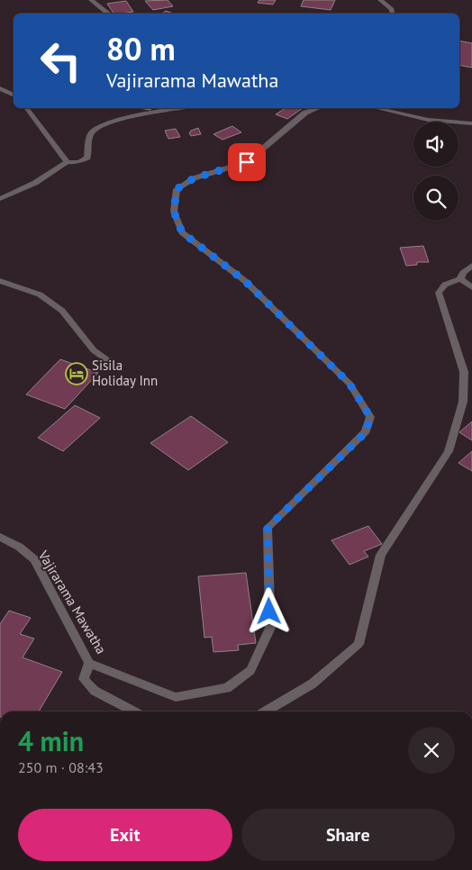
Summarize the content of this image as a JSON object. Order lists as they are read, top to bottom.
{
  "streets": {
    "street": ["Vajirarama Mawatha"]
  },
  "places": {
    "hotel": ["Sisila Holiday Inn"]
  },
  "page": {
    "turn": ["80 m", "Vajirarama Mawatha"],
    "heading": ["4 min", "250 m · 08:43"],
    "buttons": ["Exit", "Share"]
  }
}
